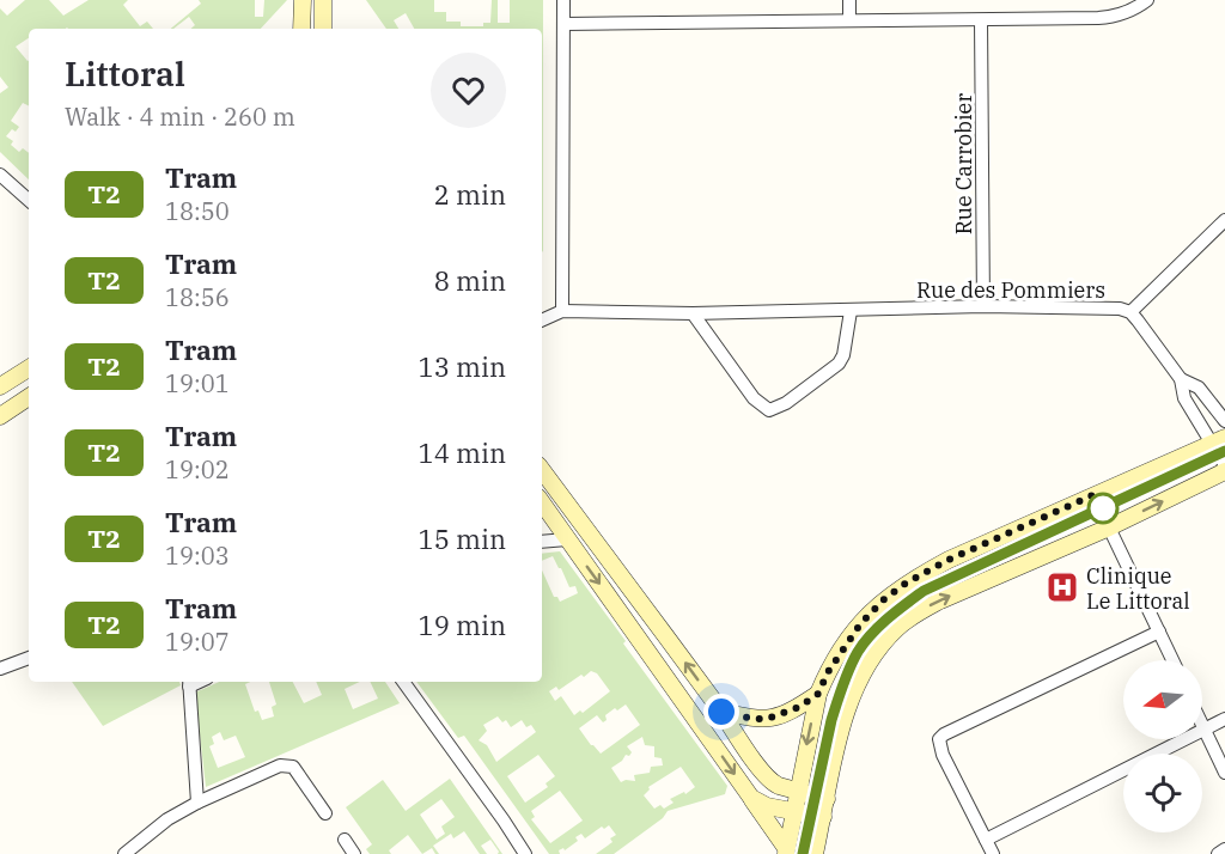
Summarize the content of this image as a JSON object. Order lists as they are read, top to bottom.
{
  "streets": {
    "street": ["Rue Carrobier", "Rue des Pommiers"]
  },
  "crossings": [
    ["Rue Carrobier", "Rue des Pommiers"]
  ],
  "places": {
    "hospital": ["Clinique Le Littoral"]
  },
  "lines": ["tram line T2"],
  "north": "left",
  "page": {
    "heading": ["Littoral", "Walk · 4 min · 260 m"],
    "list": [
      {
        "mark": "T2",
        "name": "Tram",
        "note": "18:50",
        "value": "2 min"
      },
      {
        "mark": "T2",
        "name": "Tram",
        "note": "18:56",
        "value": "8 min"
      },
      {
        "mark": "T2",
        "name": "Tram",
        "note": "19:01",
        "value": "13 min"
      },
      {
        "mark": "T2",
        "name": "Tram",
        "note": "19:02",
        "value": "14 min"
      },
      {
        "mark": "T2",
        "name": "Tram",
        "note": "19:03",
        "value": "15 min"
      },
      {
        "mark": "T2",
        "name": "Tram",
        "note": "19:07",
        "value": "19 min"
      }
    ]
  }
}
